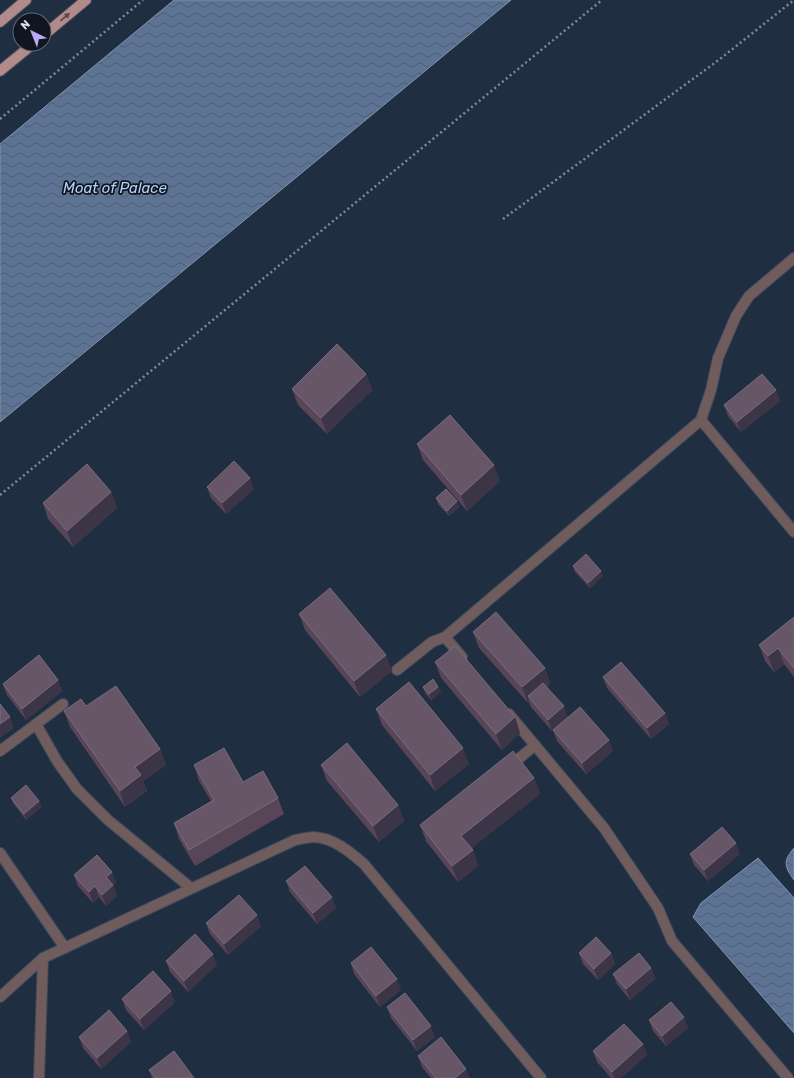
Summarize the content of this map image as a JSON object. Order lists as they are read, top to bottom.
{
  "water": ["Moat of Palace"],
  "north": "top left"
}
